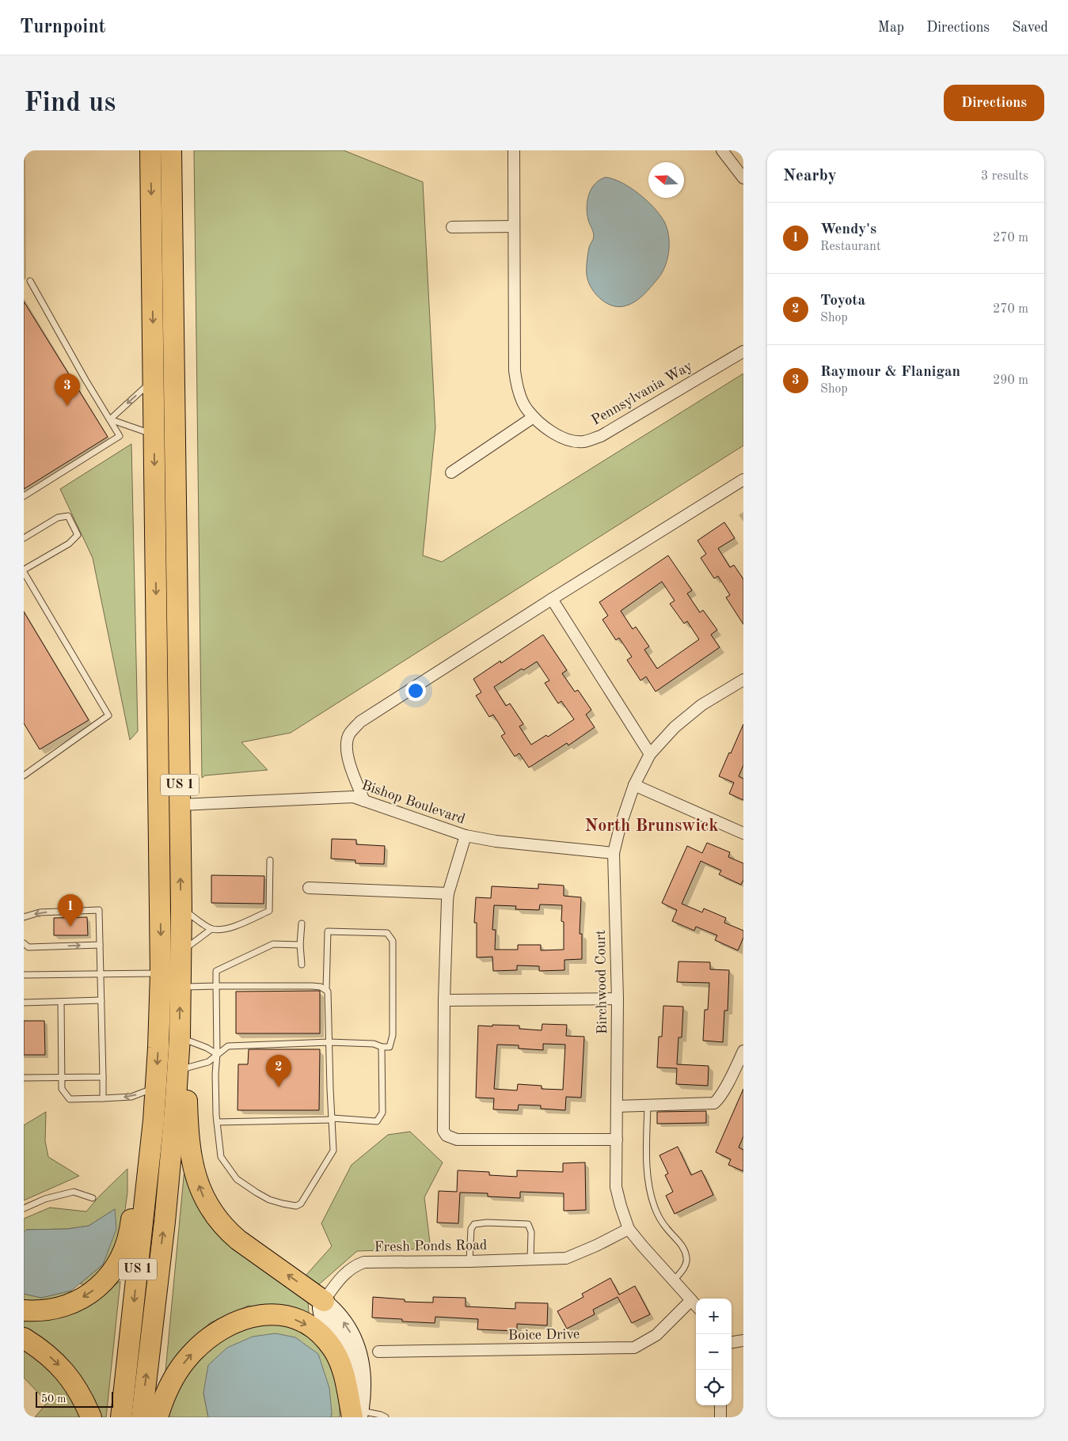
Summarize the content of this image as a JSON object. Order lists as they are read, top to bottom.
{
  "streets": {
    "highway": ["US 1"],
    "street": [
      "Pennsylvania Way",
      "Bishop Boulevard",
      "Birchwood Court",
      "Fresh Ponds Road",
      "Boice Drive"
    ]
  },
  "crossings": [
    ["US 1", "Bishop Boulevard"],
    ["Bishop Boulevard", "Birchwood Court"],
    ["Birchwood Court", "Boice Drive"]
  ],
  "districts": ["North Brunswick"],
  "scale_bar": "50 m",
  "north": "left",
  "page": {
    "header": "Turnpoint",
    "nav": ["Map", "Directions", "Saved"],
    "buttons": "Directions",
    "title": "Find us",
    "heading": ["Nearby", "3 results"],
    "list": [
      {
        "mark": "1",
        "name": "Wendy's",
        "note": "Restaurant",
        "value": "270 m"
      },
      {
        "mark": "2",
        "name": "Toyota",
        "note": "Shop",
        "value": "270 m"
      },
      {
        "mark": "3",
        "name": "Raymour & Flanigan",
        "note": "Shop",
        "value": "290 m"
      }
    ],
    "pins": ["3", "1", "2"],
    "map_buttons": ["+", "−"],
    "scale": "50 m"
  }
}
